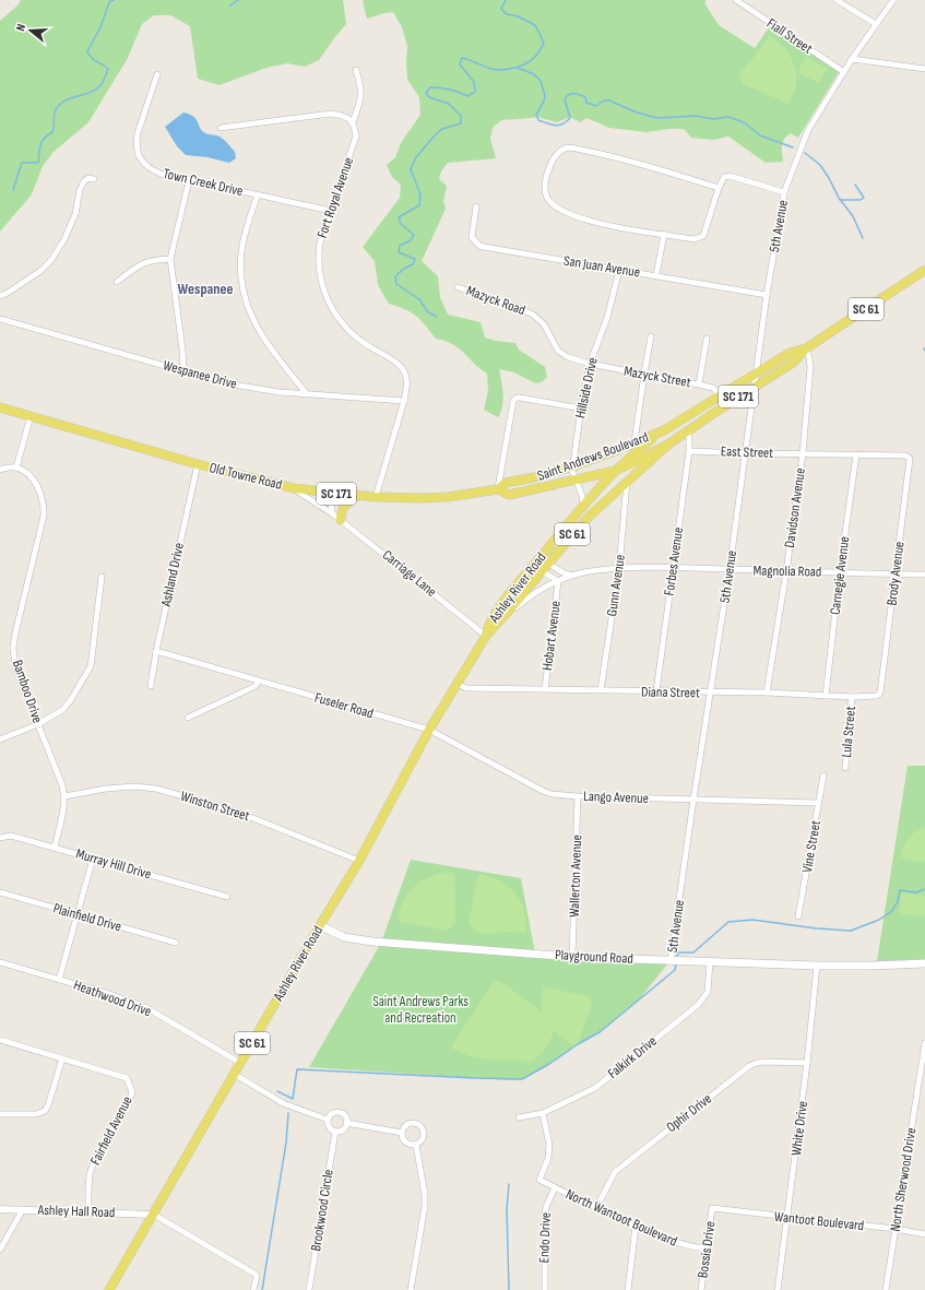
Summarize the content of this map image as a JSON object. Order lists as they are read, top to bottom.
{
  "streets": {
    "main road": [
      "SC 61",
      "SC 171",
      "Saint Andrews Boulevard",
      "Old Towne Road",
      "Ashley River Road",
      "Playground Road"
    ],
    "street": [
      "Fiall Street",
      "Town Creek Drive",
      "Fort Royal Avenue",
      "5th Avenue",
      "San Juan Avenue",
      "Mazyck Road",
      "Wespanee Drive",
      "Mazyck Street",
      "Hillside Drive",
      "East Street",
      "Davidson Avenue",
      "Forbes Avenue",
      "Magnolia Road",
      "Carriage Lane",
      "Brody Avenue",
      "Ashland Drive",
      "Carnegie Avenue",
      "Gunn Avenue",
      "Hobart Avenue",
      "Bamboo Drive",
      "Diana Street",
      "Fuseler Road",
      "Lula Street",
      "Lango Avenue",
      "Winston Street",
      "Vine Street",
      "Murray Hill Drive",
      "Wallerton Avenue",
      "Plainfield Drive",
      "Heathwood Drive",
      "Falkirk Drive",
      "Ophir Drive",
      "White Drive",
      "Fairfield Avenue",
      "North Sherwood Drive",
      "Brookwood Circle",
      "Ashley Hall Road",
      "North Wantoot Boulevard",
      "Wantoot Boulevard",
      "Endo Drive",
      "Bossis Drive"
    ]
  },
  "crossings": [
    ["Fiall Street", "5th Avenue"],
    ["Town Creek Drive", "Fort Royal Avenue"],
    ["Fort Royal Avenue", "Wespanee Drive"],
    ["Fort Royal Avenue", "Old Towne Road"],
    ["5th Avenue", "San Juan Avenue"],
    ["5th Avenue", "East Street"],
    ["5th Avenue", "Saint Andrews Boulevard"],
    ["5th Avenue", "Magnolia Road"],
    ["5th Avenue", "Diana Street"],
    ["5th Avenue", "Lango Avenue"],
    ["5th Avenue", "Playground Road"],
    ["San Juan Avenue", "Hillside Drive"],
    ["Mazyck Road", "Mazyck Street"],
    ["Mazyck Road", "Hillside Drive"],
    ["Mazyck Street", "Hillside Drive"],
    ["Mazyck Street", "Saint Andrews Boulevard"],
    ["Hillside Drive", "Saint Andrews Boulevard"],
    ["Hillside Drive", "Ashley River Road"],
    ["East Street", "Davidson Avenue"],
    ["East Street", "Forbes Avenue"],
    ["East Street", "Brody Avenue"],
    ["East Street", "Carnegie Avenue"],
    ["Saint Andrews Boulevard", "Old Towne Road"],
    ["Saint Andrews Boulevard", "Davidson Avenue"],
    ["Saint Andrews Boulevard", "Forbes Avenue"],
    ["Saint Andrews Boulevard", "Ashley River Road"],
    ["Old Towne Road", "Carriage Lane"],
    ["Old Towne Road", "Ashland Drive"],
    ["Davidson Avenue", "Magnolia Road"],
    ["Davidson Avenue", "Diana Street"],
    ["Forbes Avenue", "Magnolia Road"],
    ["Forbes Avenue", "Diana Street"],
    ["Magnolia Road", "Carriage Lane"],
    ["Magnolia Road", "Brody Avenue"],
    ["Magnolia Road", "Carnegie Avenue"],
    ["Magnolia Road", "Gunn Avenue"],
    ["Magnolia Road", "Ashley River Road"],
    ["Magnolia Road", "Hobart Avenue"],
    ["Carriage Lane", "Ashley River Road"],
    ["Brody Avenue", "Diana Street"],
    ["Ashland Drive", "Fuseler Road"],
    ["Carnegie Avenue", "Diana Street"],
    ["Gunn Avenue", "Ashley River Road"],
    ["Gunn Avenue", "Diana Street"],
    ["Ashley River Road", "Diana Street"],
    ["Ashley River Road", "Fuseler Road"],
    ["Ashley River Road", "Lango Avenue"],
    ["Ashley River Road", "Winston Street"],
    ["Ashley River Road", "Playground Road"],
    ["Ashley River Road", "Heathwood Drive"],
    ["Ashley River Road", "Ashley Hall Road"],
    ["Hobart Avenue", "Diana Street"],
    ["Bamboo Drive", "Winston Street"],
    ["Bamboo Drive", "Murray Hill Drive"],
    ["Diana Street", "Lula Street"],
    ["Fuseler Road", "Lango Avenue"],
    ["Lango Avenue", "Vine Street"],
    ["Lango Avenue", "Wallerton Avenue"],
    ["Wallerton Avenue", "Playground Road"],
    ["Playground Road", "Falkirk Drive"],
    ["Playground Road", "White Drive"],
    ["Falkirk Drive", "North Wantoot Boulevard"],
    ["Ophir Drive", "White Drive"],
    ["Ophir Drive", "North Wantoot Boulevard"],
    ["White Drive", "Wantoot Boulevard"],
    ["Fairfield Avenue", "Ashley Hall Road"],
    ["North Sherwood Drive", "Wantoot Boulevard"],
    ["North Wantoot Boulevard", "Endo Drive"],
    ["North Wantoot Boulevard", "Bossis Drive"],
    ["Wantoot Boulevard", "Bossis Drive"]
  ],
  "districts": ["Wespanee"],
  "parks": ["Saint Andrews Parks and Recreation"],
  "north": "left"
}
